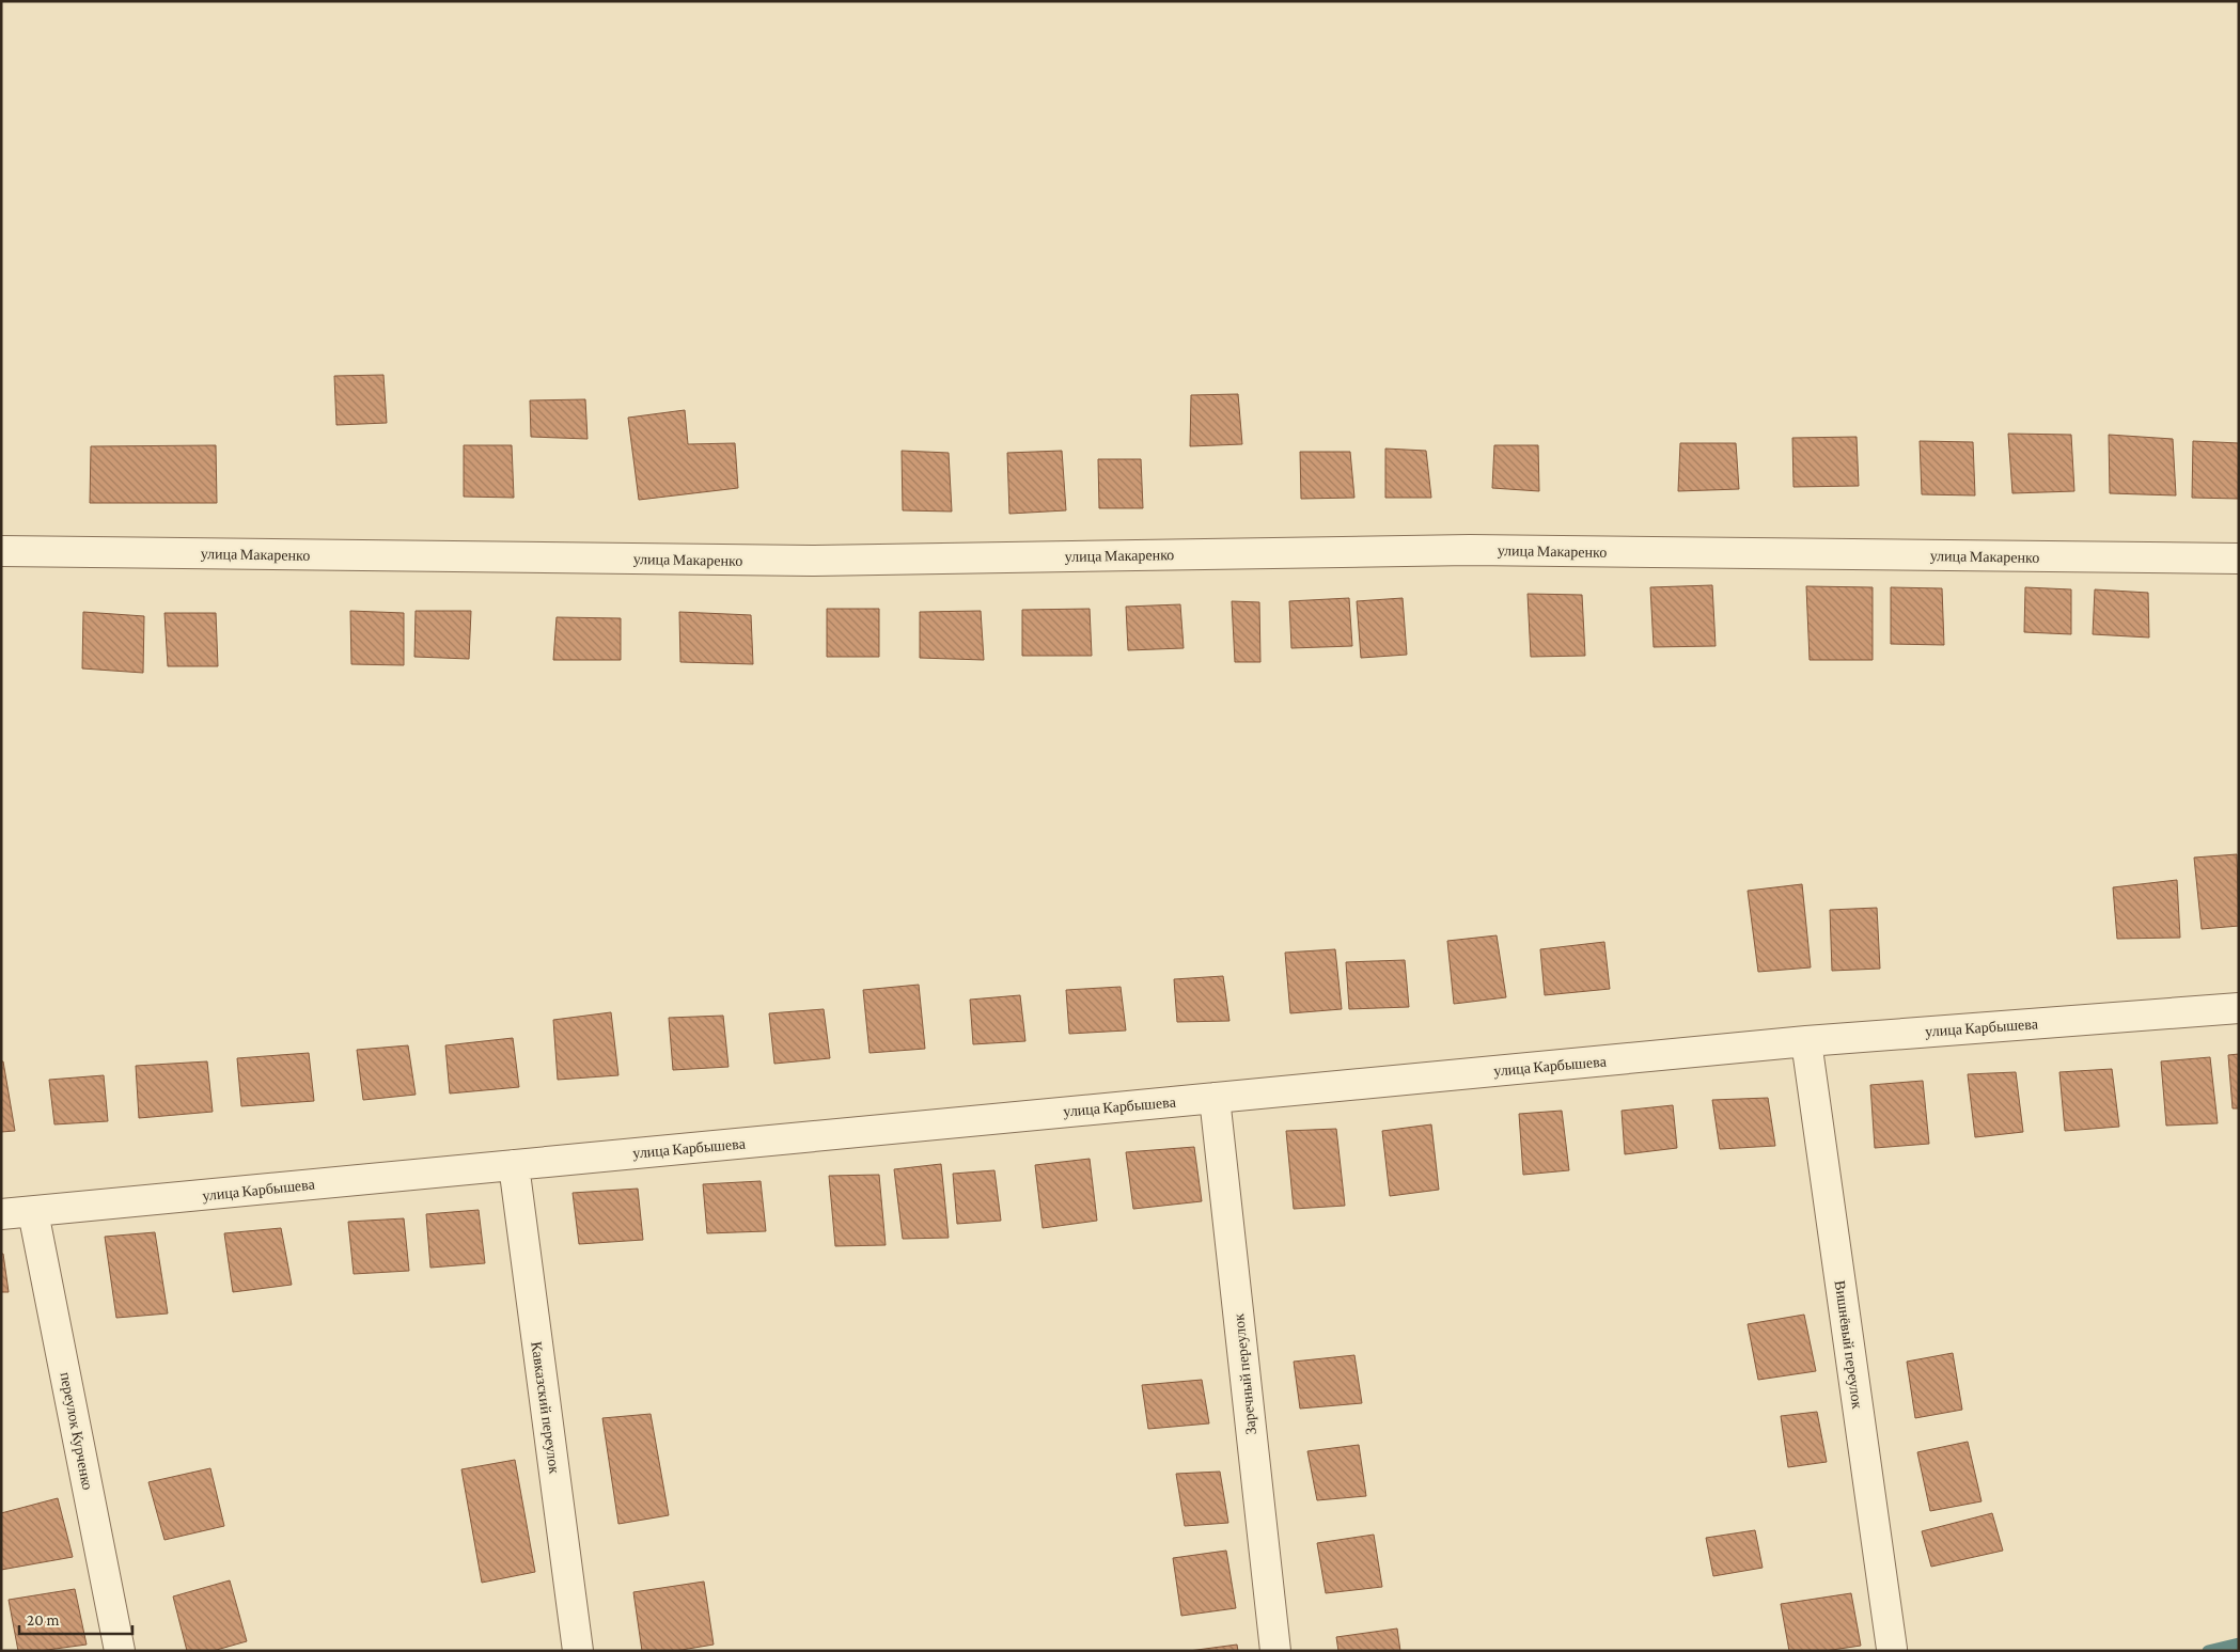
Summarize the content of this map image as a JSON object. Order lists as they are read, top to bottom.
{
  "streets": {
    "street": [
      "улица Макаренко",
      "улица Карбышева",
      "Вишнёвый переулок",
      "Заречный переулок",
      "Кавказский переулок",
      "переулок Курченко"
    ]
  },
  "crossings": [
    ["улица Карбышева", "Вишнёвый переулок"],
    ["улица Карбышева", "Заречный переулок"],
    ["улица Карбышева", "Кавказский переулок"],
    ["улица Карбышева", "переулок Курченко"]
  ],
  "scale_bar": "20 m"
}
